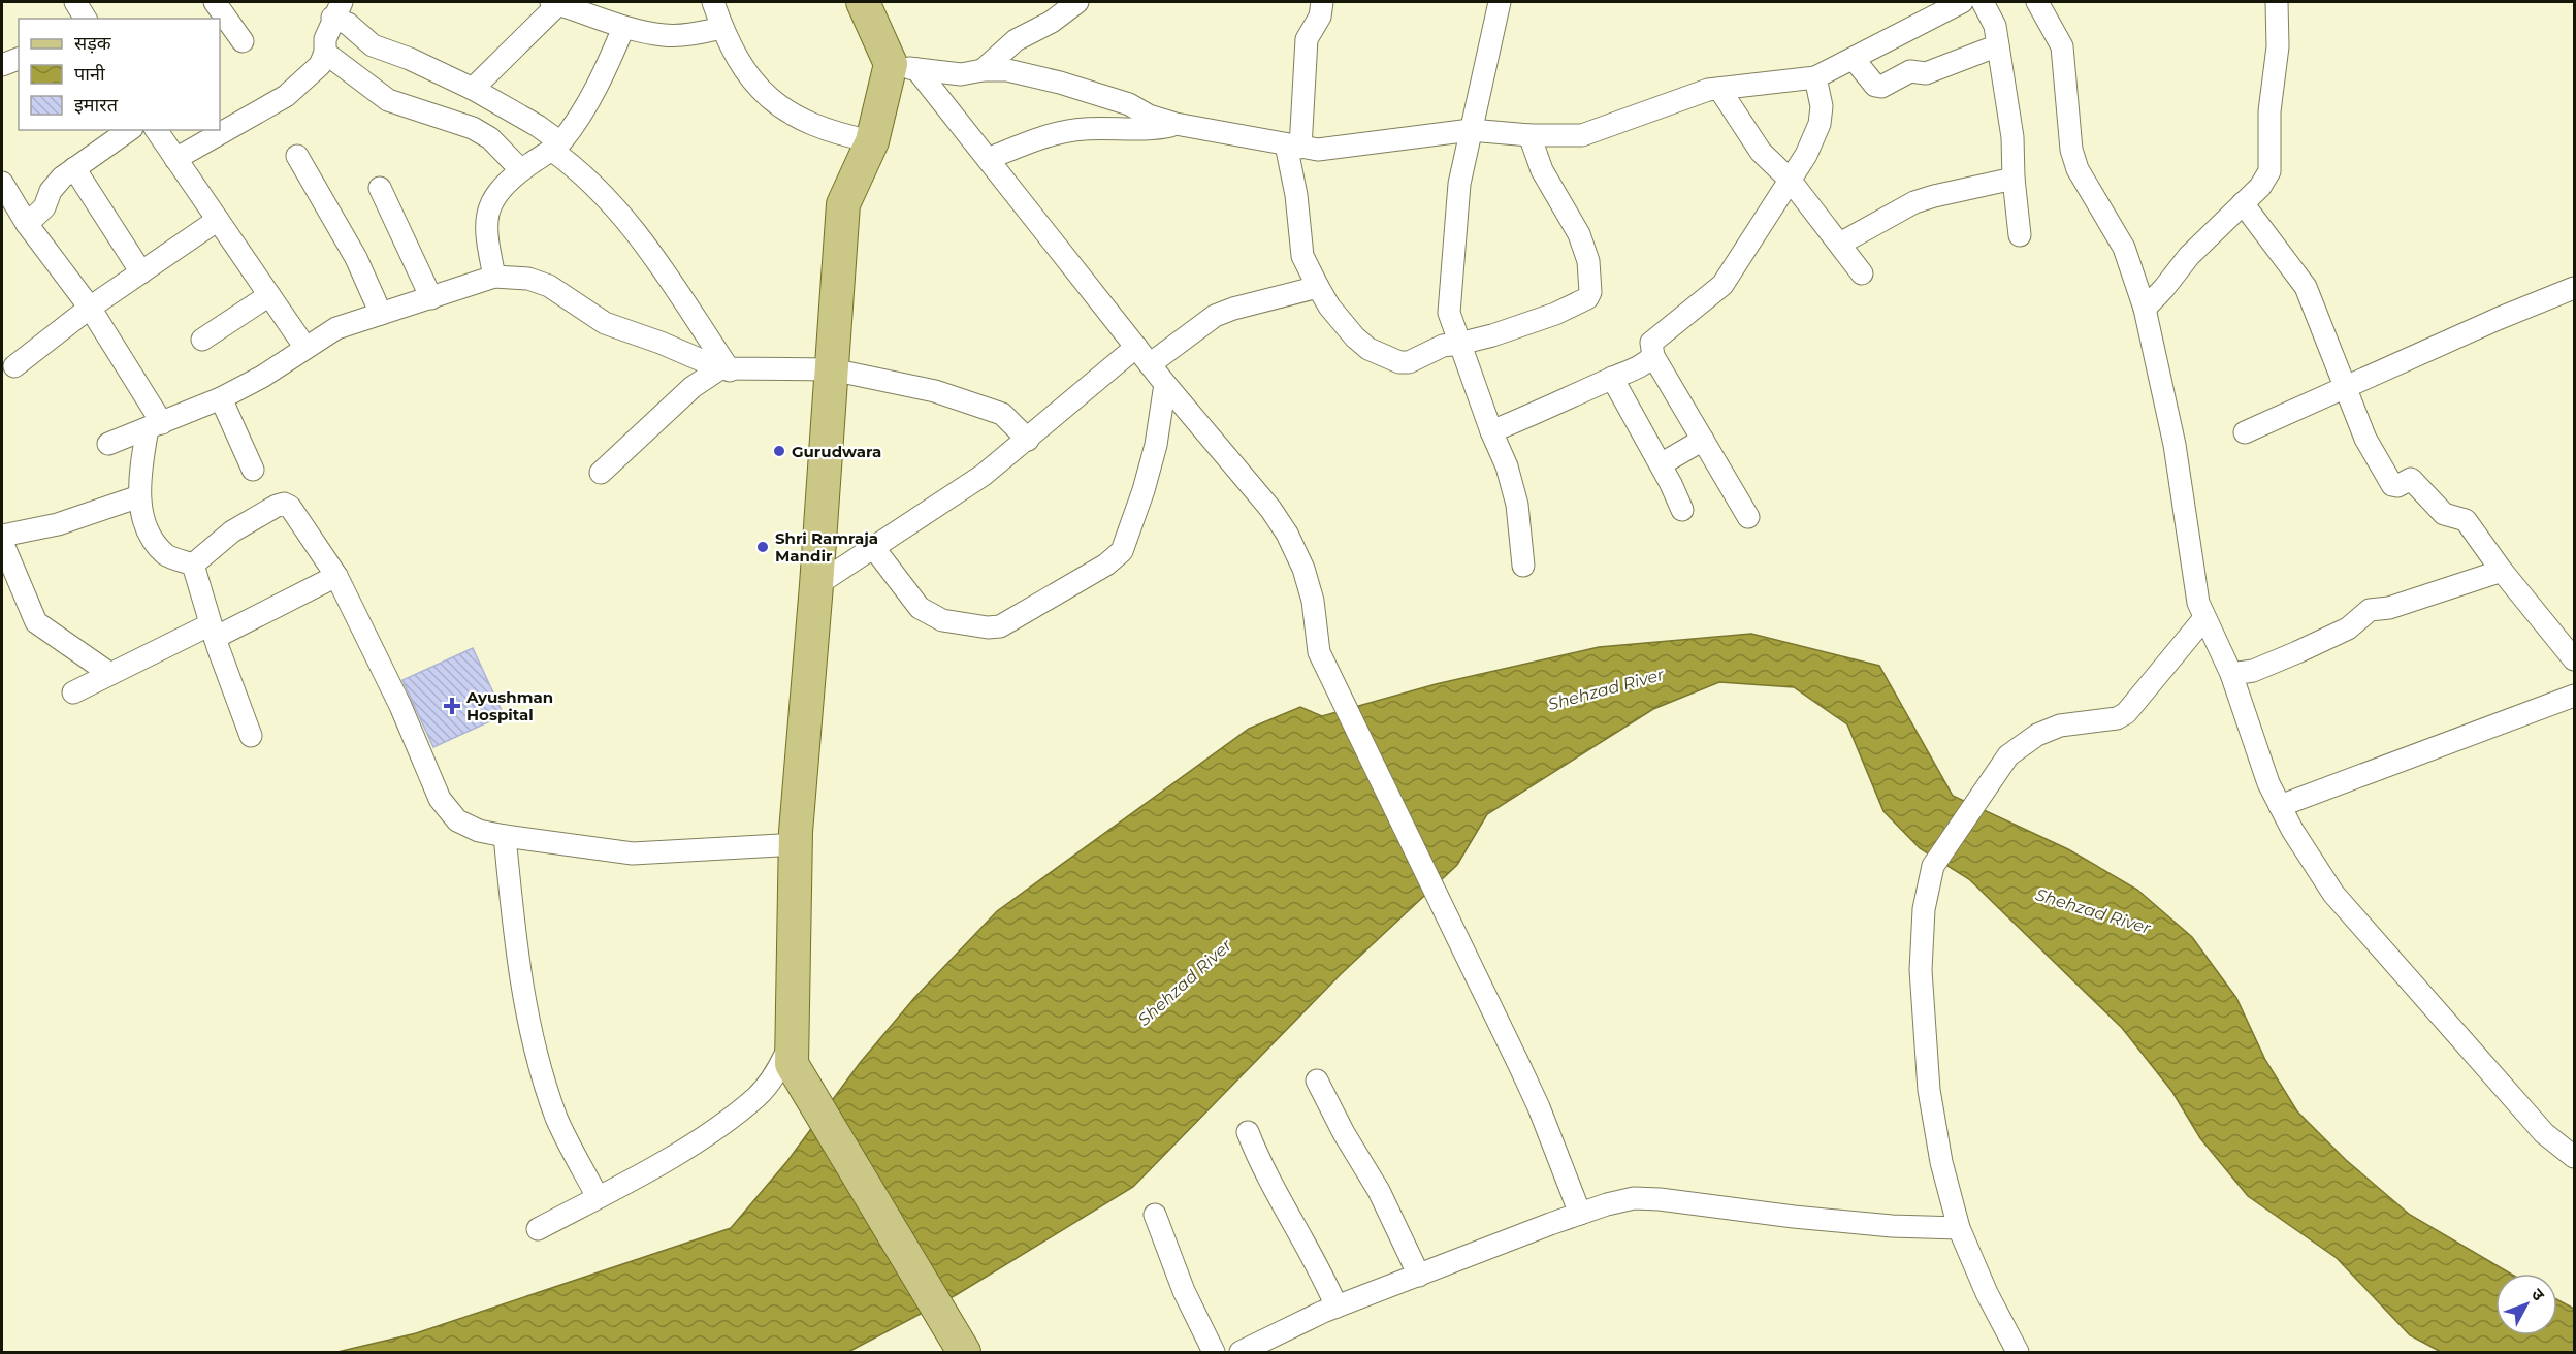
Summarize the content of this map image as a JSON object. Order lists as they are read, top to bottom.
{
  "water": ["Shehzad River"],
  "places": {
    "other": ["Gurudwara", "Shri Ramraja Mandir"],
    "health": ["Ayushman Hospital"]
  },
  "legend": ["सड़क", "पानी", "इमारत"],
  "north": "top right"
}
